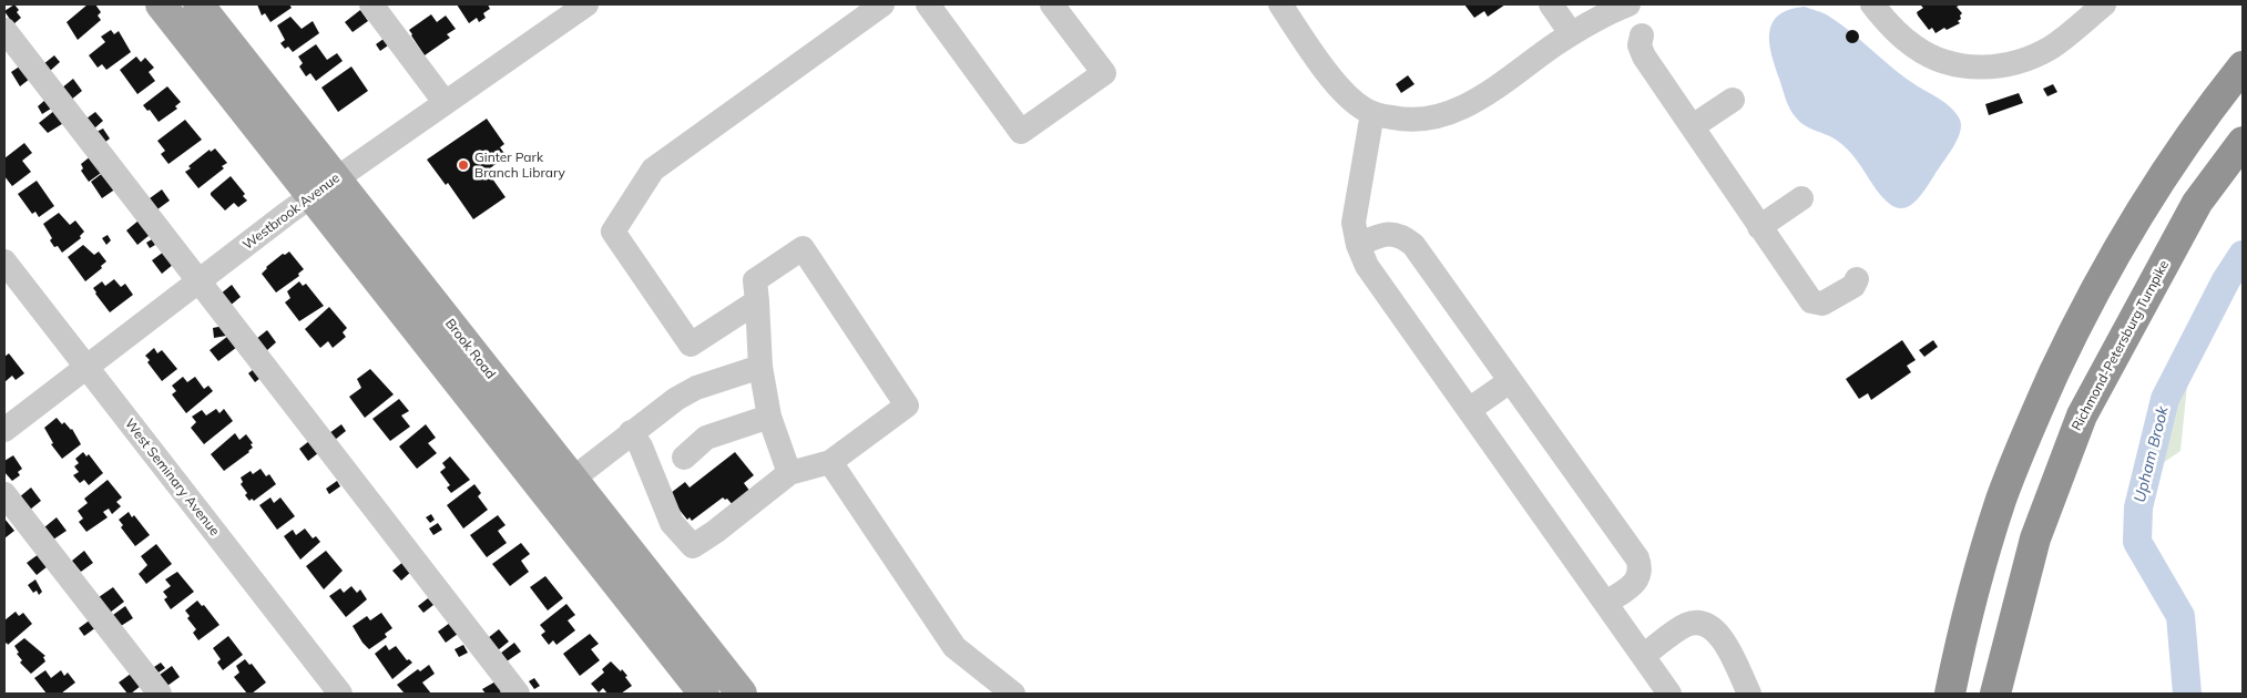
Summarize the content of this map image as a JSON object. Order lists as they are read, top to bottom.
{
  "streets": {
    "highway": ["Richmond-Petersburg Turnpike"],
    "main road": ["Brook Road"],
    "street": ["Westbrook Avenue", "West Seminary Avenue"]
  },
  "crossings": [
    ["Westbrook Avenue", "Brook Road"],
    ["Westbrook Avenue", "West Seminary Avenue"]
  ],
  "water": ["Upham Brook"],
  "places": ["Ginter Park Branch Library"]
}
